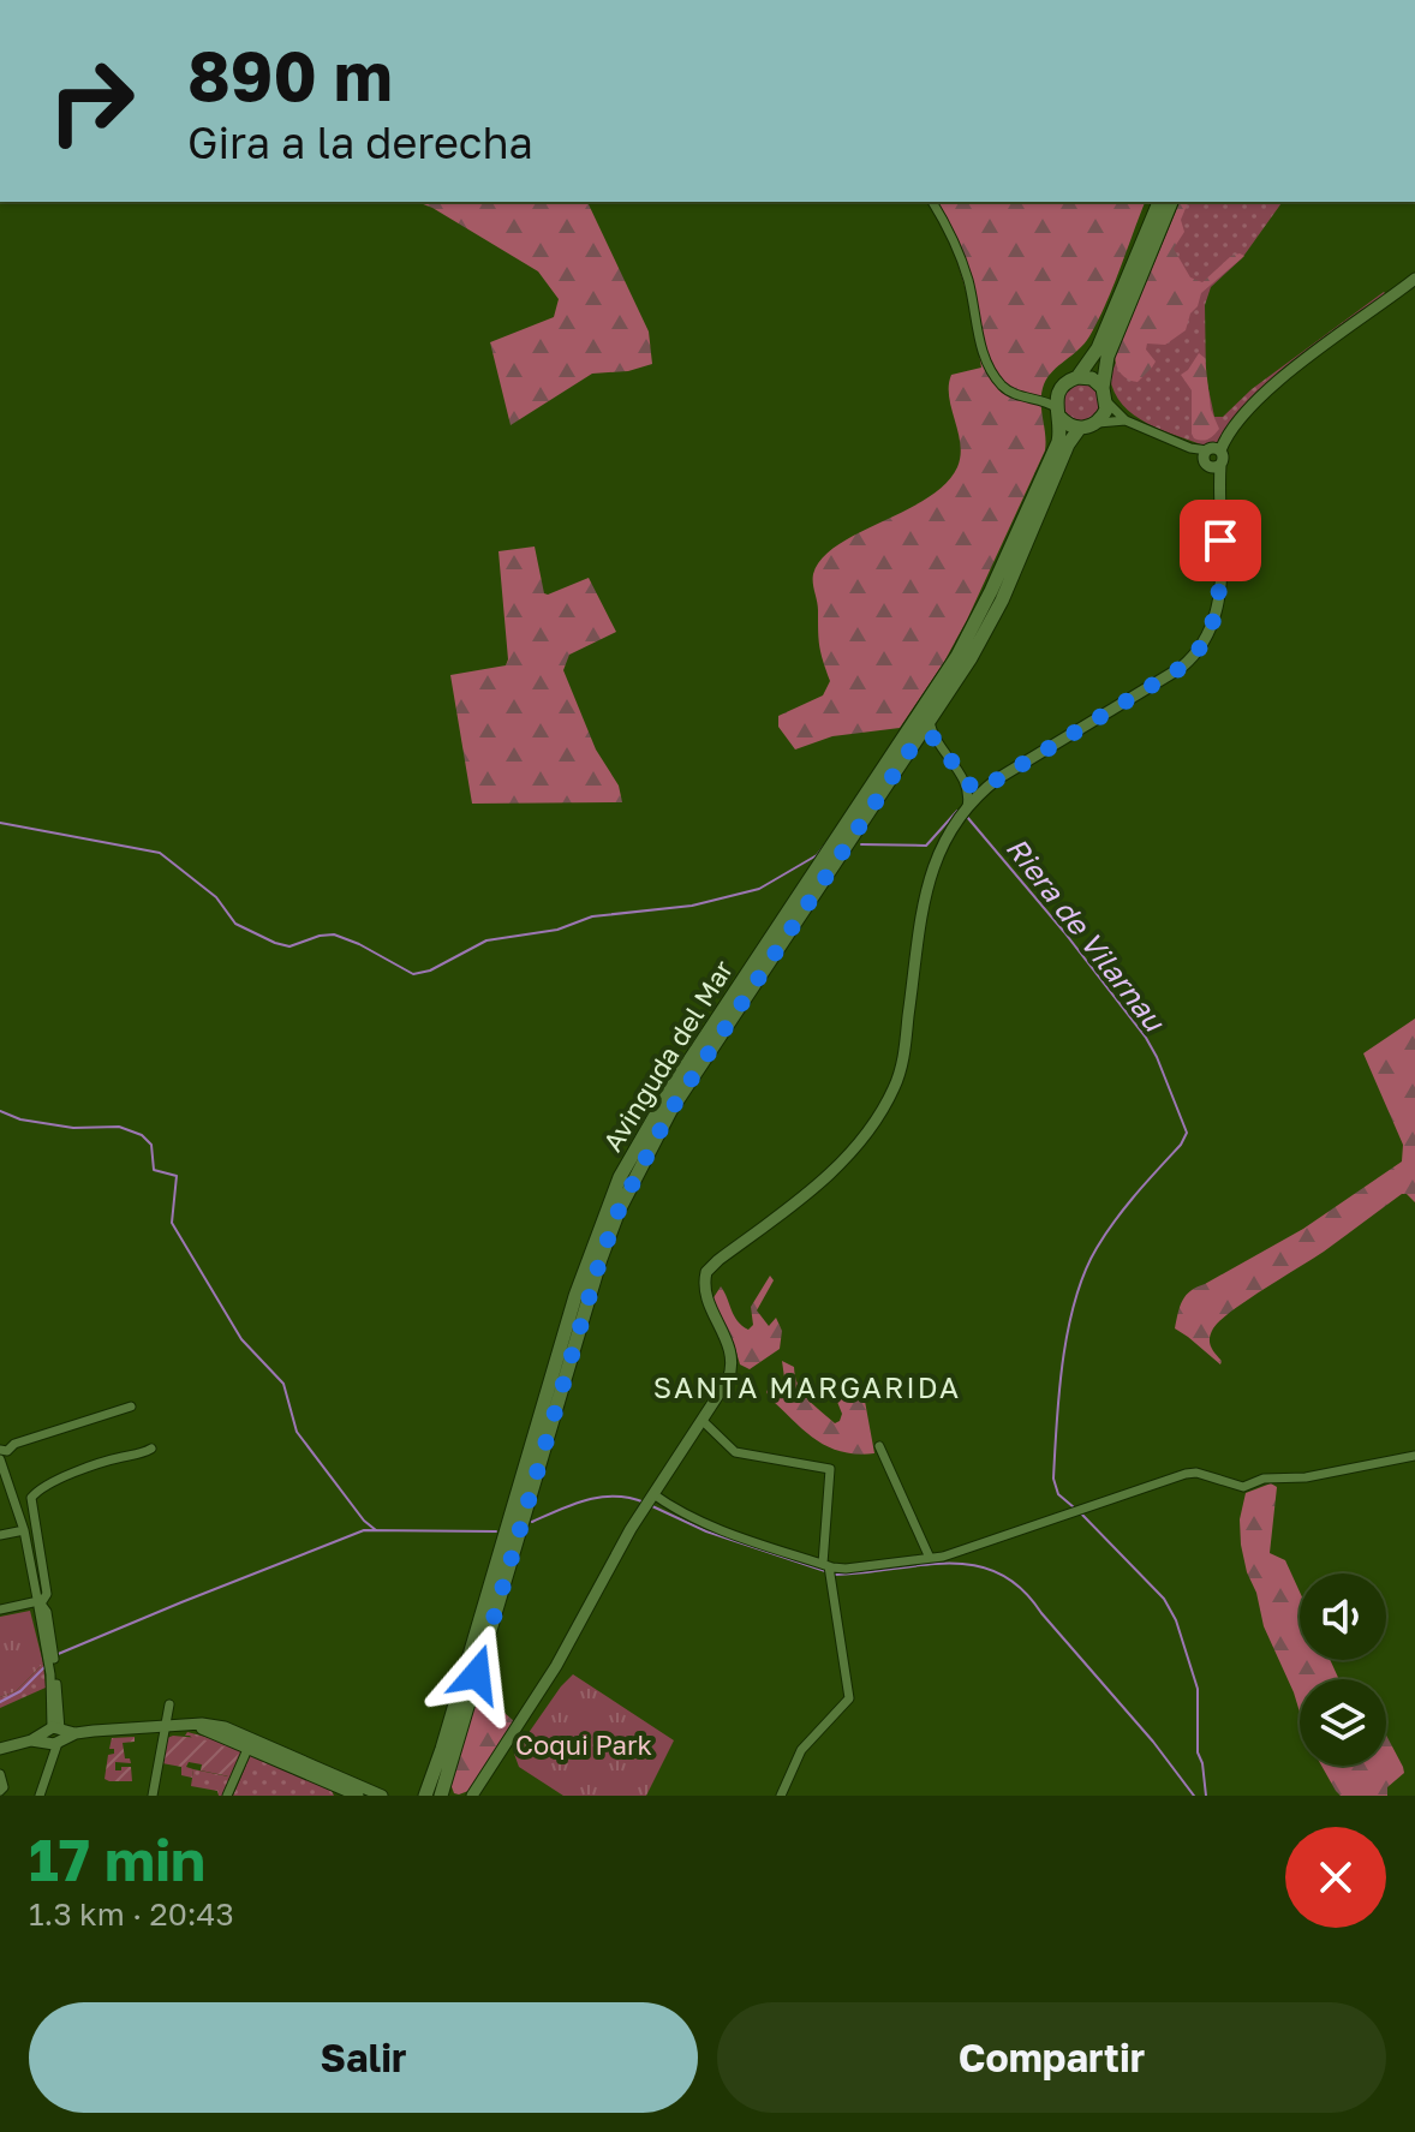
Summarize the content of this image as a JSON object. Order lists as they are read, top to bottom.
{
  "streets": {
    "main road": ["Avinguda del Mar"]
  },
  "districts": ["SANTA MARGARIDA"],
  "water": ["Riera de Vilarnau"],
  "parks": ["Coqui Park"],
  "page": {
    "turn": ["890 m", "Gira a la derecha"],
    "heading": ["17 min", "1.3 km · 20:43"],
    "buttons": ["Salir", "Compartir"]
  }
}
